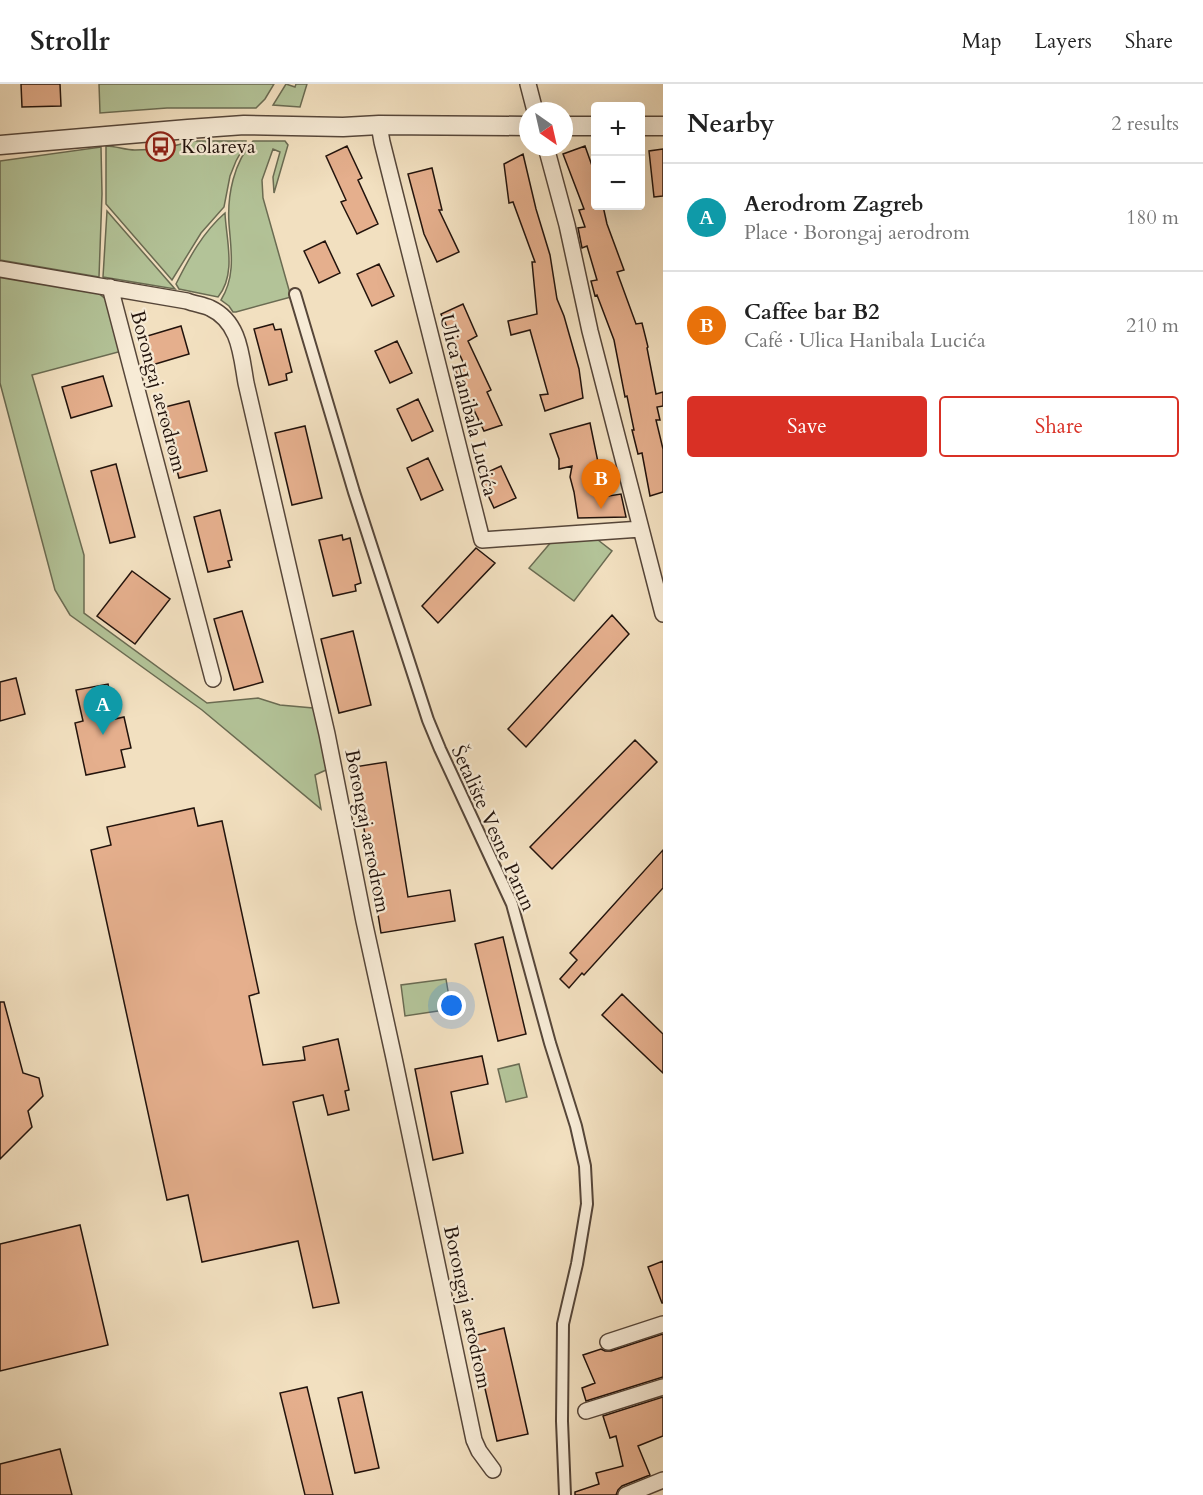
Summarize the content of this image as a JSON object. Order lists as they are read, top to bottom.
{
  "streets": {
    "street": ["Borongaj aerodrom", "Ulica Hanibala Lucića", "Šetalište Vesne Parun"]
  },
  "places": {
    "bus stop": ["Kolareva"]
  },
  "north": "bottom right",
  "page": {
    "header": "Strollr",
    "nav": ["Map", "Layers", "Share"],
    "heading": ["Nearby", "2 results"],
    "map_buttons": ["+", "−"],
    "list": [
      {
        "mark": "A",
        "name": "Aerodrom Zagreb",
        "note": "Place · Borongaj aerodrom",
        "value": "180 m"
      },
      {
        "mark": "B",
        "name": "Caffee bar B2",
        "note": "Café · Ulica Hanibala Lucića",
        "value": "210 m"
      }
    ],
    "buttons": ["Save", "Share"],
    "pins": ["B", "A"]
  }
}
